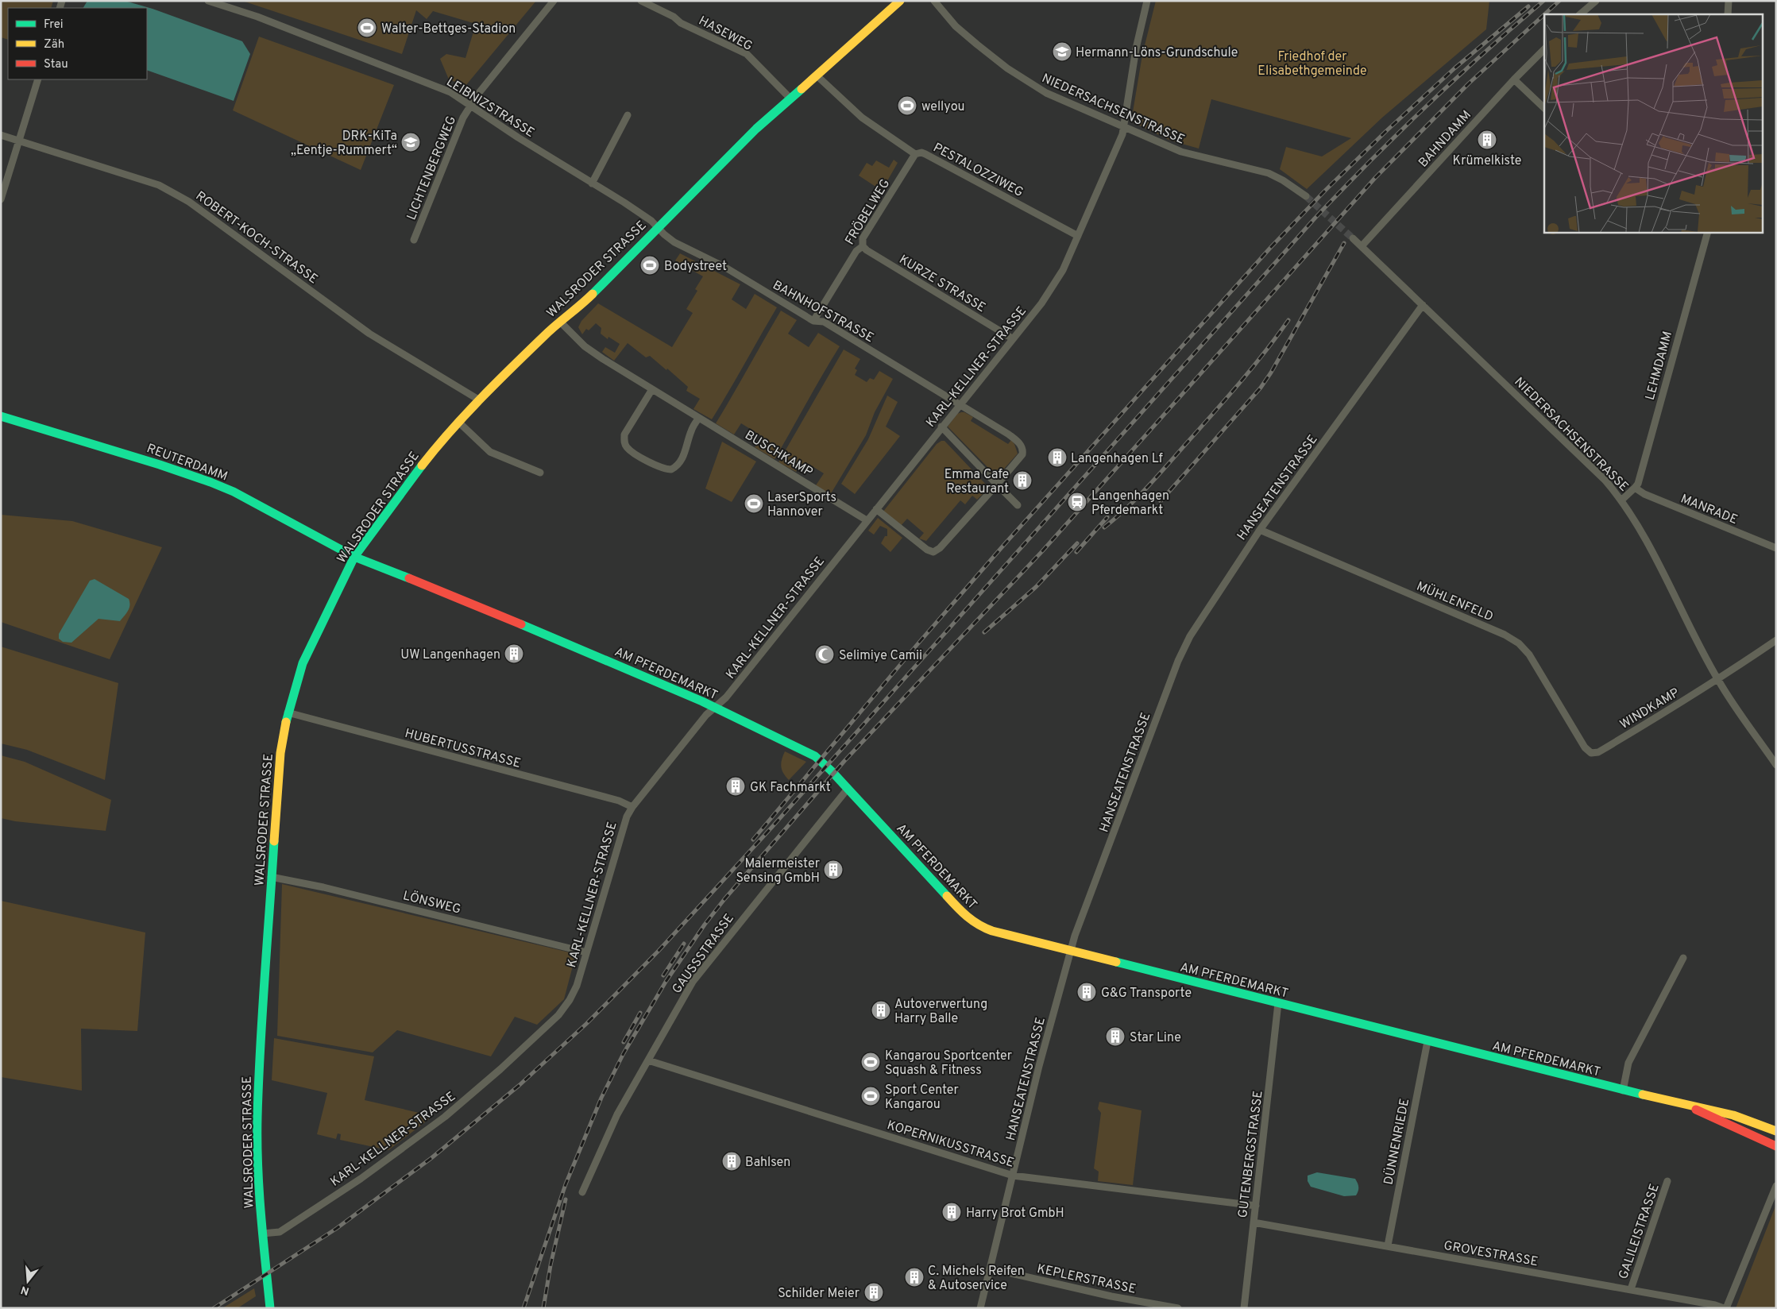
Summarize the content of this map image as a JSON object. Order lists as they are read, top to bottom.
{
  "streets": {
    "street": [
      "HASEWEG",
      "LEIBNIZSTRASSE",
      "NIEDERSACHSENSTRASSE",
      "BAHNDAMM",
      "LICHTENBERGWEG",
      "PESTALOZZIWEG",
      "FRÖBELWEG",
      "ROBERT-KOCH-STRASSE",
      "WALSRODER STRASSE",
      "KURZE STRASSE",
      "BAHNHOFSTRASSE",
      "LEHMDAMM",
      "KARL-KELLNER-STRASSE",
      "BUSCHKAMP",
      "REUTERDAMM",
      "HANSEATENSTRASSE",
      "MANRADE",
      "MÜHLENFELD",
      "AM PFERDEMARKT",
      "WINDKAMP",
      "HUBERTUSSTRASSE",
      "LÖNSWEG",
      "GAUSSSTRASSE",
      "DÜNNENRIEDE",
      "KOPERNIKUSSTRASSE",
      "GUTENBERGSTRASSE",
      "GALILEISTRASSE",
      "GROVESTRASSE",
      "KEPLERSTRASSE"
    ]
  },
  "crossings": [
    ["HASEWEG", "WALSRODER STRASSE"],
    ["LEIBNIZSTRASSE", "LICHTENBERGWEG"],
    ["LEIBNIZSTRASSE", "WALSRODER STRASSE"],
    ["LEIBNIZSTRASSE", "BAHNHOFSTRASSE"],
    ["NIEDERSACHSENSTRASSE", "BAHNDAMM"],
    ["NIEDERSACHSENSTRASSE", "LEHMDAMM"],
    ["NIEDERSACHSENSTRASSE", "KARL-KELLNER-STRASSE"],
    ["NIEDERSACHSENSTRASSE", "HANSEATENSTRASSE"],
    ["NIEDERSACHSENSTRASSE", "WINDKAMP"],
    ["PESTALOZZIWEG", "FRÖBELWEG"],
    ["PESTALOZZIWEG", "WALSRODER STRASSE"],
    ["PESTALOZZIWEG", "KARL-KELLNER-STRASSE"],
    ["FRÖBELWEG", "KURZE STRASSE"],
    ["FRÖBELWEG", "BAHNHOFSTRASSE"],
    ["ROBERT-KOCH-STRASSE", "WALSRODER STRASSE"],
    ["WALSRODER STRASSE", "BAHNHOFSTRASSE"],
    ["WALSRODER STRASSE", "KARL-KELLNER-STRASSE"],
    ["WALSRODER STRASSE", "BUSCHKAMP"],
    ["WALSRODER STRASSE", "REUTERDAMM"],
    ["WALSRODER STRASSE", "AM PFERDEMARKT"],
    ["WALSRODER STRASSE", "HUBERTUSSTRASSE"],
    ["WALSRODER STRASSE", "LÖNSWEG"],
    ["KURZE STRASSE", "KARL-KELLNER-STRASSE"],
    ["BAHNHOFSTRASSE", "KARL-KELLNER-STRASSE"],
    ["LEHMDAMM", "MANRADE"],
    ["KARL-KELLNER-STRASSE", "BUSCHKAMP"],
    ["KARL-KELLNER-STRASSE", "AM PFERDEMARKT"],
    ["KARL-KELLNER-STRASSE", "HUBERTUSSTRASSE"],
    ["KARL-KELLNER-STRASSE", "LÖNSWEG"],
    ["REUTERDAMM", "AM PFERDEMARKT"],
    ["HANSEATENSTRASSE", "MÜHLENFELD"],
    ["HANSEATENSTRASSE", "AM PFERDEMARKT"],
    ["HANSEATENSTRASSE", "KOPERNIKUSSTRASSE"],
    ["HANSEATENSTRASSE", "KEPLERSTRASSE"],
    ["MÜHLENFELD", "WINDKAMP"],
    ["AM PFERDEMARKT", "GAUSSSTRASSE"],
    ["AM PFERDEMARKT", "DÜNNENRIEDE"],
    ["AM PFERDEMARKT", "GUTENBERGSTRASSE"],
    ["GAUSSSTRASSE", "KOPERNIKUSSTRASSE"],
    ["DÜNNENRIEDE", "GROVESTRASSE"],
    ["KOPERNIKUSSTRASSE", "GUTENBERGSTRASSE"],
    ["GUTENBERGSTRASSE", "GROVESTRASSE"],
    ["GALILEISTRASSE", "GROVESTRASSE"]
  ],
  "parks": ["Friedhof der Elisabethgemeinde"],
  "places": {
    "sports": [
      "Walter-Bettges-Stadion",
      "wellyou",
      "Bodystreet",
      "LaserSports Hannover",
      "Kangarou Sportcenter Squash & Fitness",
      "Sport Center Kangarou"
    ],
    "school or university": ["Hermann-Löns-Grundschule", "DRK-KiTa „Eentje-Rummert“"],
    "building": [
      "Krümelkiste",
      "Langenhagen Lf",
      "Emma Cafe Restaurant",
      "UW Langenhagen",
      "GK Fachmarkt",
      "Malermeister Sensing GmbH",
      "G&G Transporte",
      "Autoverwertung Harry Balle",
      "Star Line",
      "Bahlsen",
      "Harry Brot GmbH",
      "C. Michels Reifen & Autoservice",
      "Schilder Meier"
    ],
    "station": ["Langenhagen Pferdemarkt"],
    "mosque": ["Selimiye Camii"]
  },
  "legend": ["Frei", "Zäh", "Stau"],
  "north": "bottom"
}
